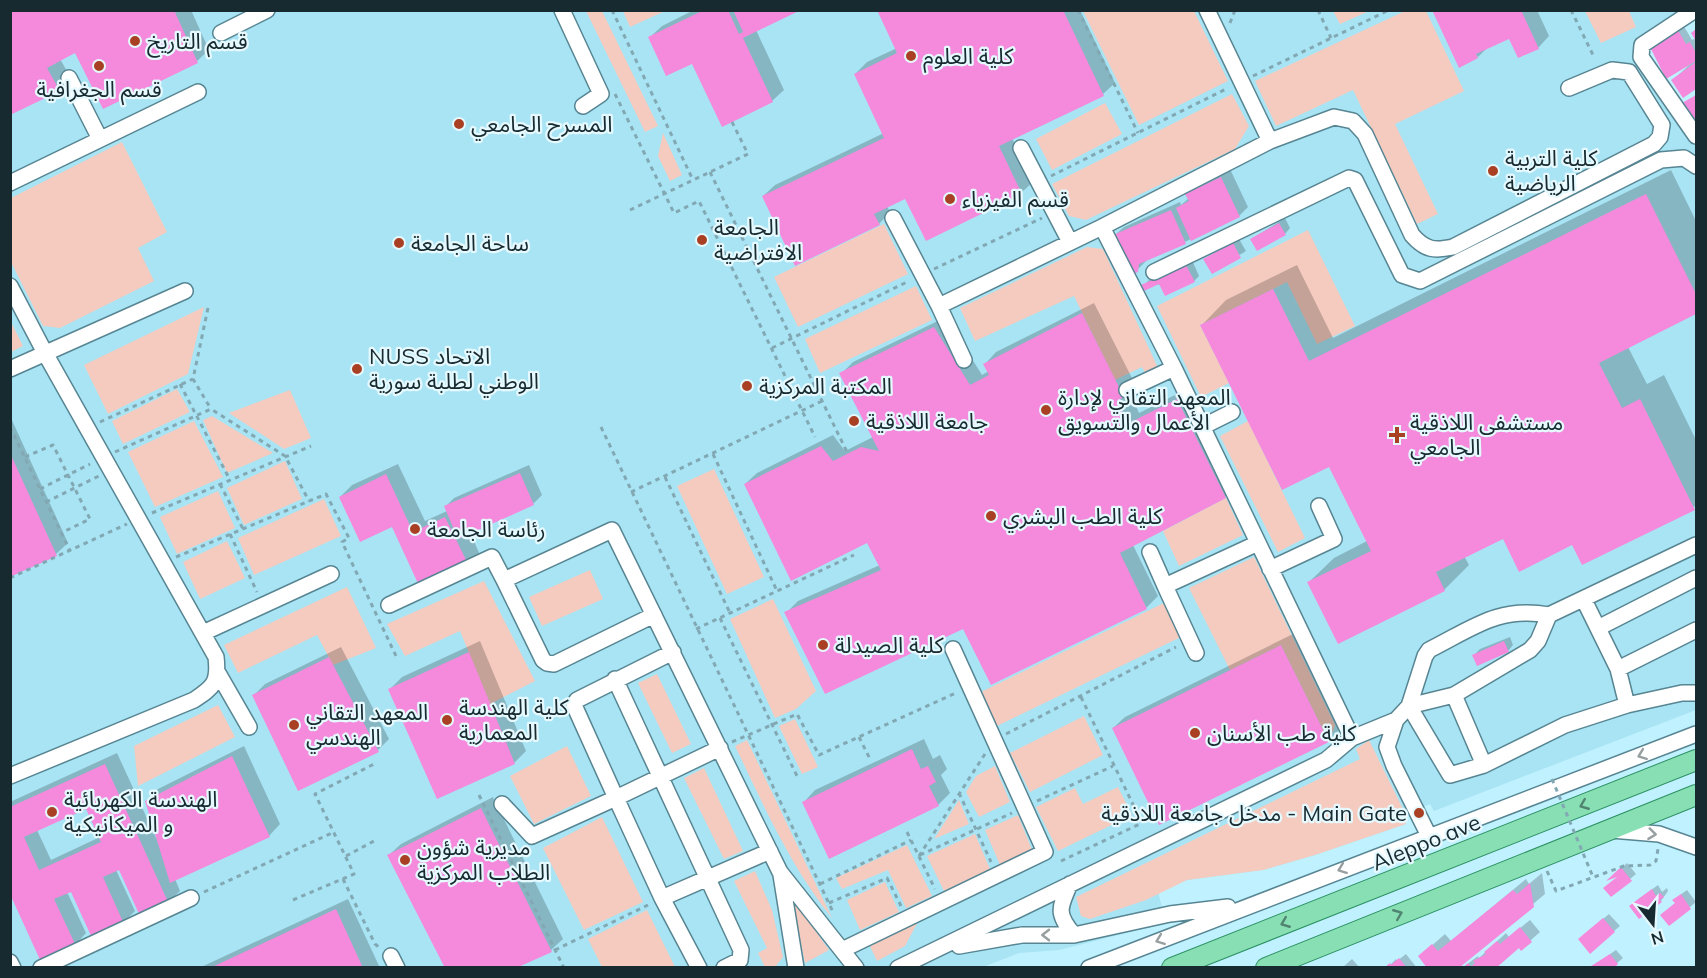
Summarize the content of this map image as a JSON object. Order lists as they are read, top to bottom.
{
  "streets": {
    "main road": ["Aleppo ave"]
  },
  "places": {
    "other": [
      "قسم التاريخ",
      "كلية العلوم",
      "قسم الجغرافية",
      "المسرح الجامعي",
      "كلية التربية الرياضية",
      "قسم الفيزياء",
      "الجامعة الافتراضية",
      "ساحة الجامعة",
      "NUSS الاتحاد الوطني لطلبة سورية",
      "المكتبة المركزية",
      "المعهد التقاني لإدارة الأعمال والتسويق",
      "جامعة اللاذقية",
      "كلية الطب البشري",
      "رئاسة الجامعة",
      "كلية الصيدلة",
      "كلية الهندسة المعمارية",
      "المعهد التقاني الهندسي",
      "كلية طب الأسنان",
      "الهندسة الكهربائية و الميكانيكية",
      "مدخل جامعة اللاذقية - Main Gate",
      "مديرية شؤون الطلاب المركزية"
    ],
    "health": ["مستشفى اللاذقية الجامعي"]
  },
  "north": "bottom"
}
